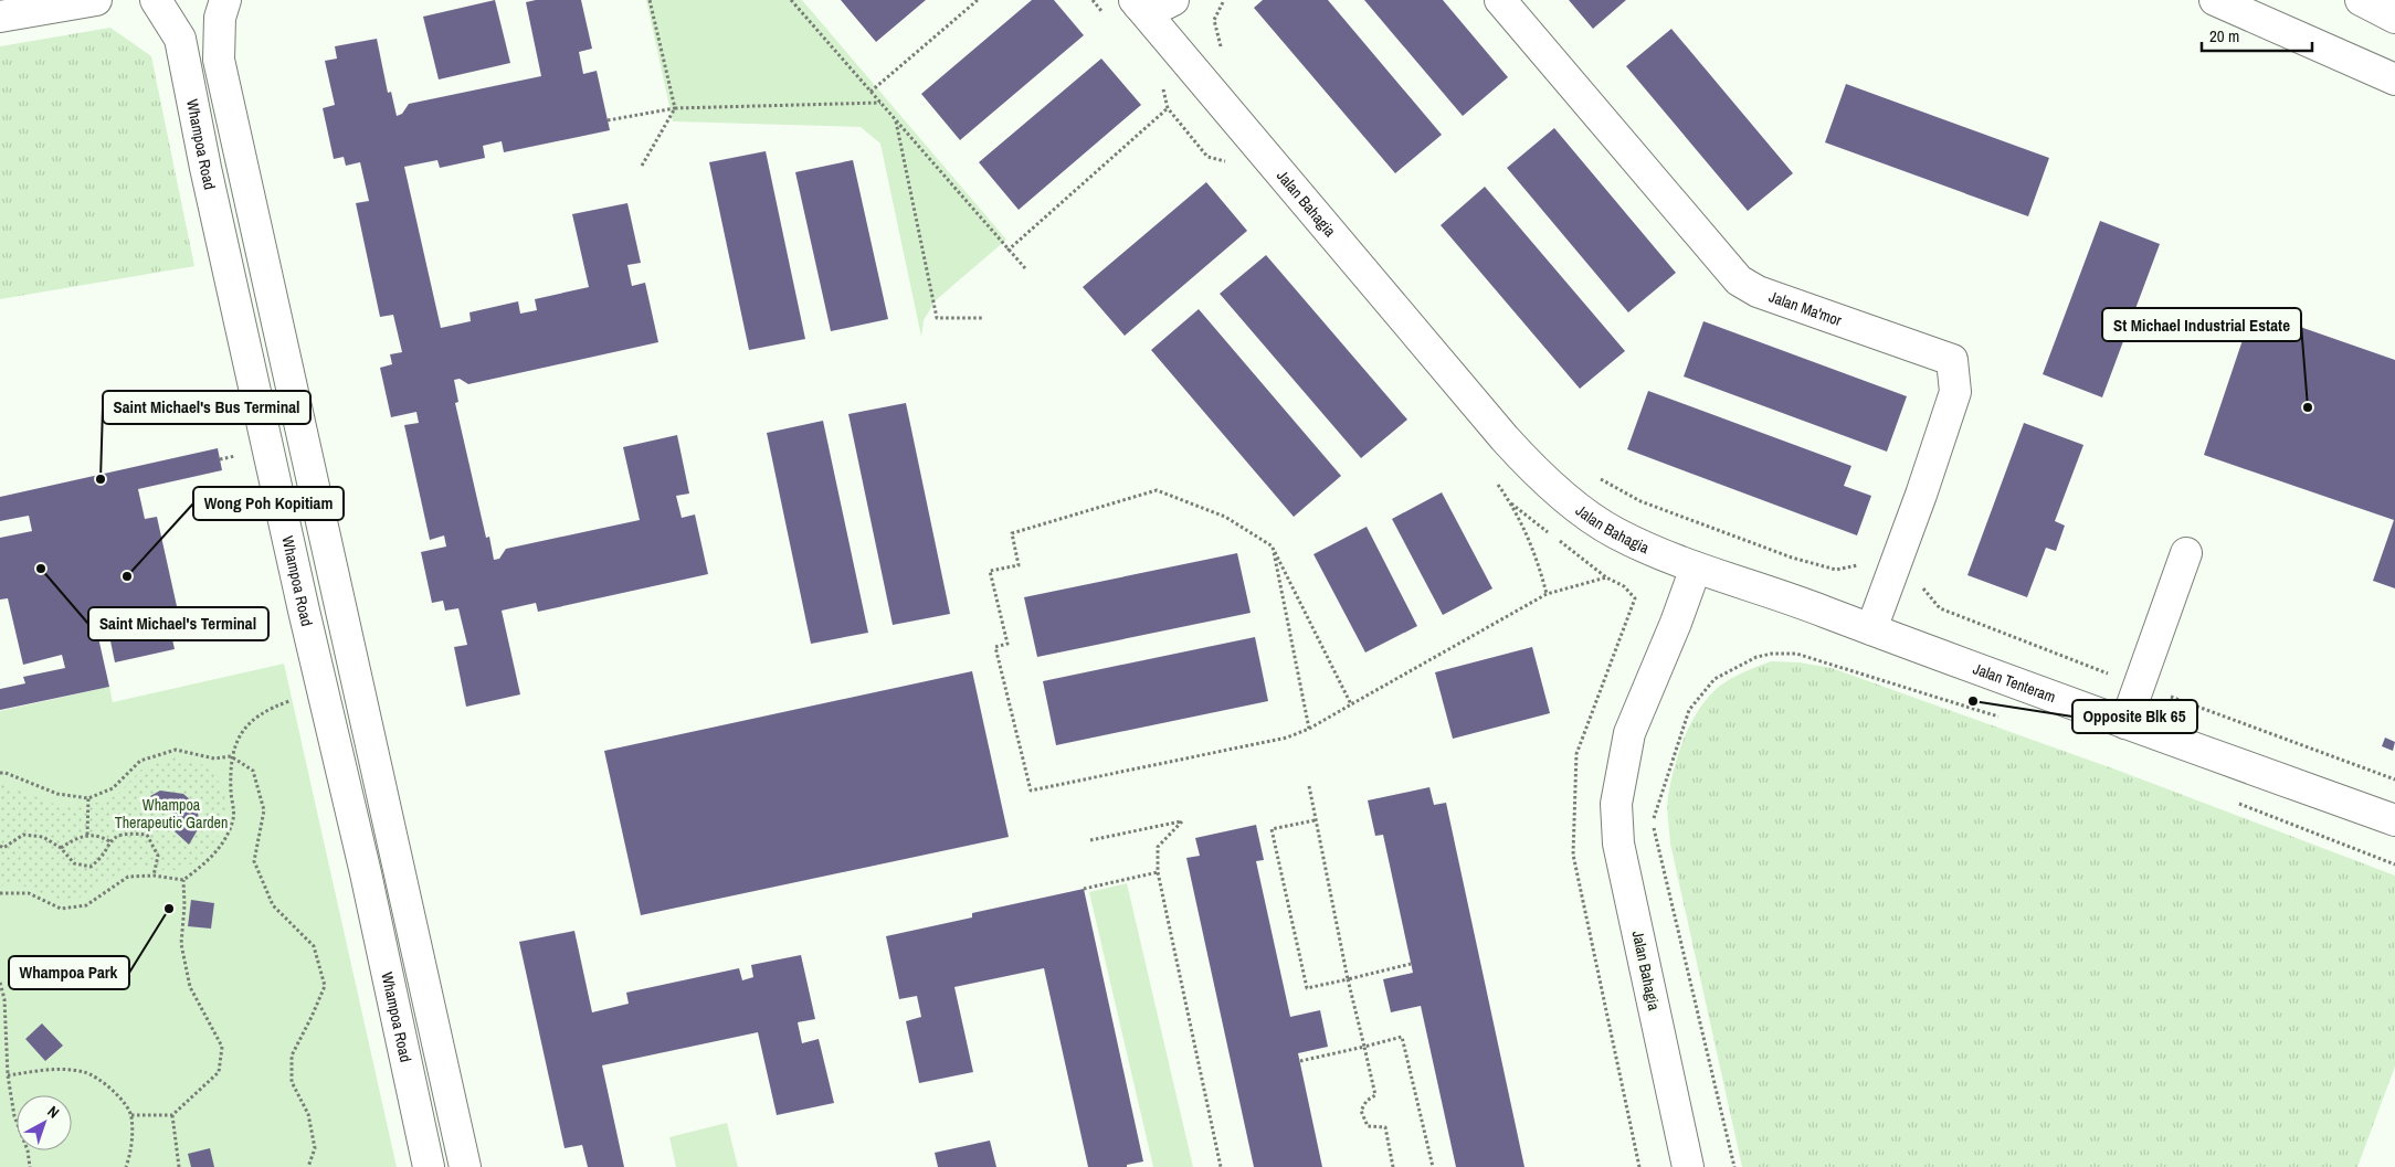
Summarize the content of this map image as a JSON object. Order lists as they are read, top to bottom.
{
  "streets": {
    "main road": [
      "Whampoa Road",
      "Jalan Bahagia",
      "Jalan Ma'mor",
      "Jalan Tenteram"
    ]
  },
  "crossings": [
    ["Jalan Bahagia", "Jalan Tenteram"],
    ["Jalan Ma'mor", "Jalan Tenteram"]
  ],
  "parks": ["Whampoa Therapeutic Garden"],
  "places": [
    "St Michael Industrial Estate",
    "Saint Michael's Bus Terminal",
    "Saint Michael's Terminal",
    "Wong Poh Kopitiam",
    "Opposite Blk 65",
    "Whampoa Park"
  ],
  "scale_bar": "20 m",
  "north": "top right"
}
